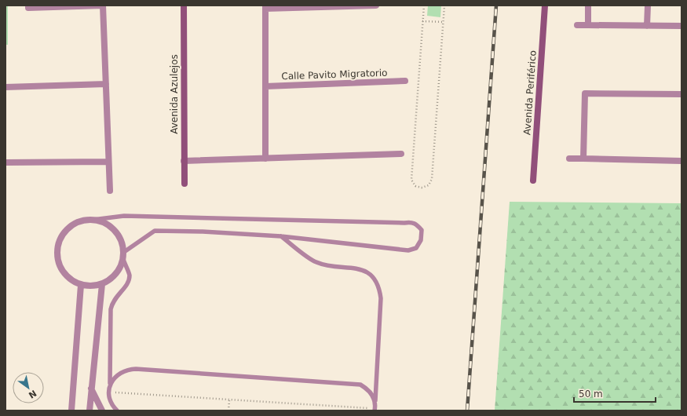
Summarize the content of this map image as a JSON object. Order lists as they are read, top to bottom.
{
  "streets": {
    "main road": ["Avenida Periférico", "Avenida Azulejos"],
    "street": ["Calle Pavito Migratorio"]
  },
  "scale_bar": "50 m",
  "north": "bottom right"
}
